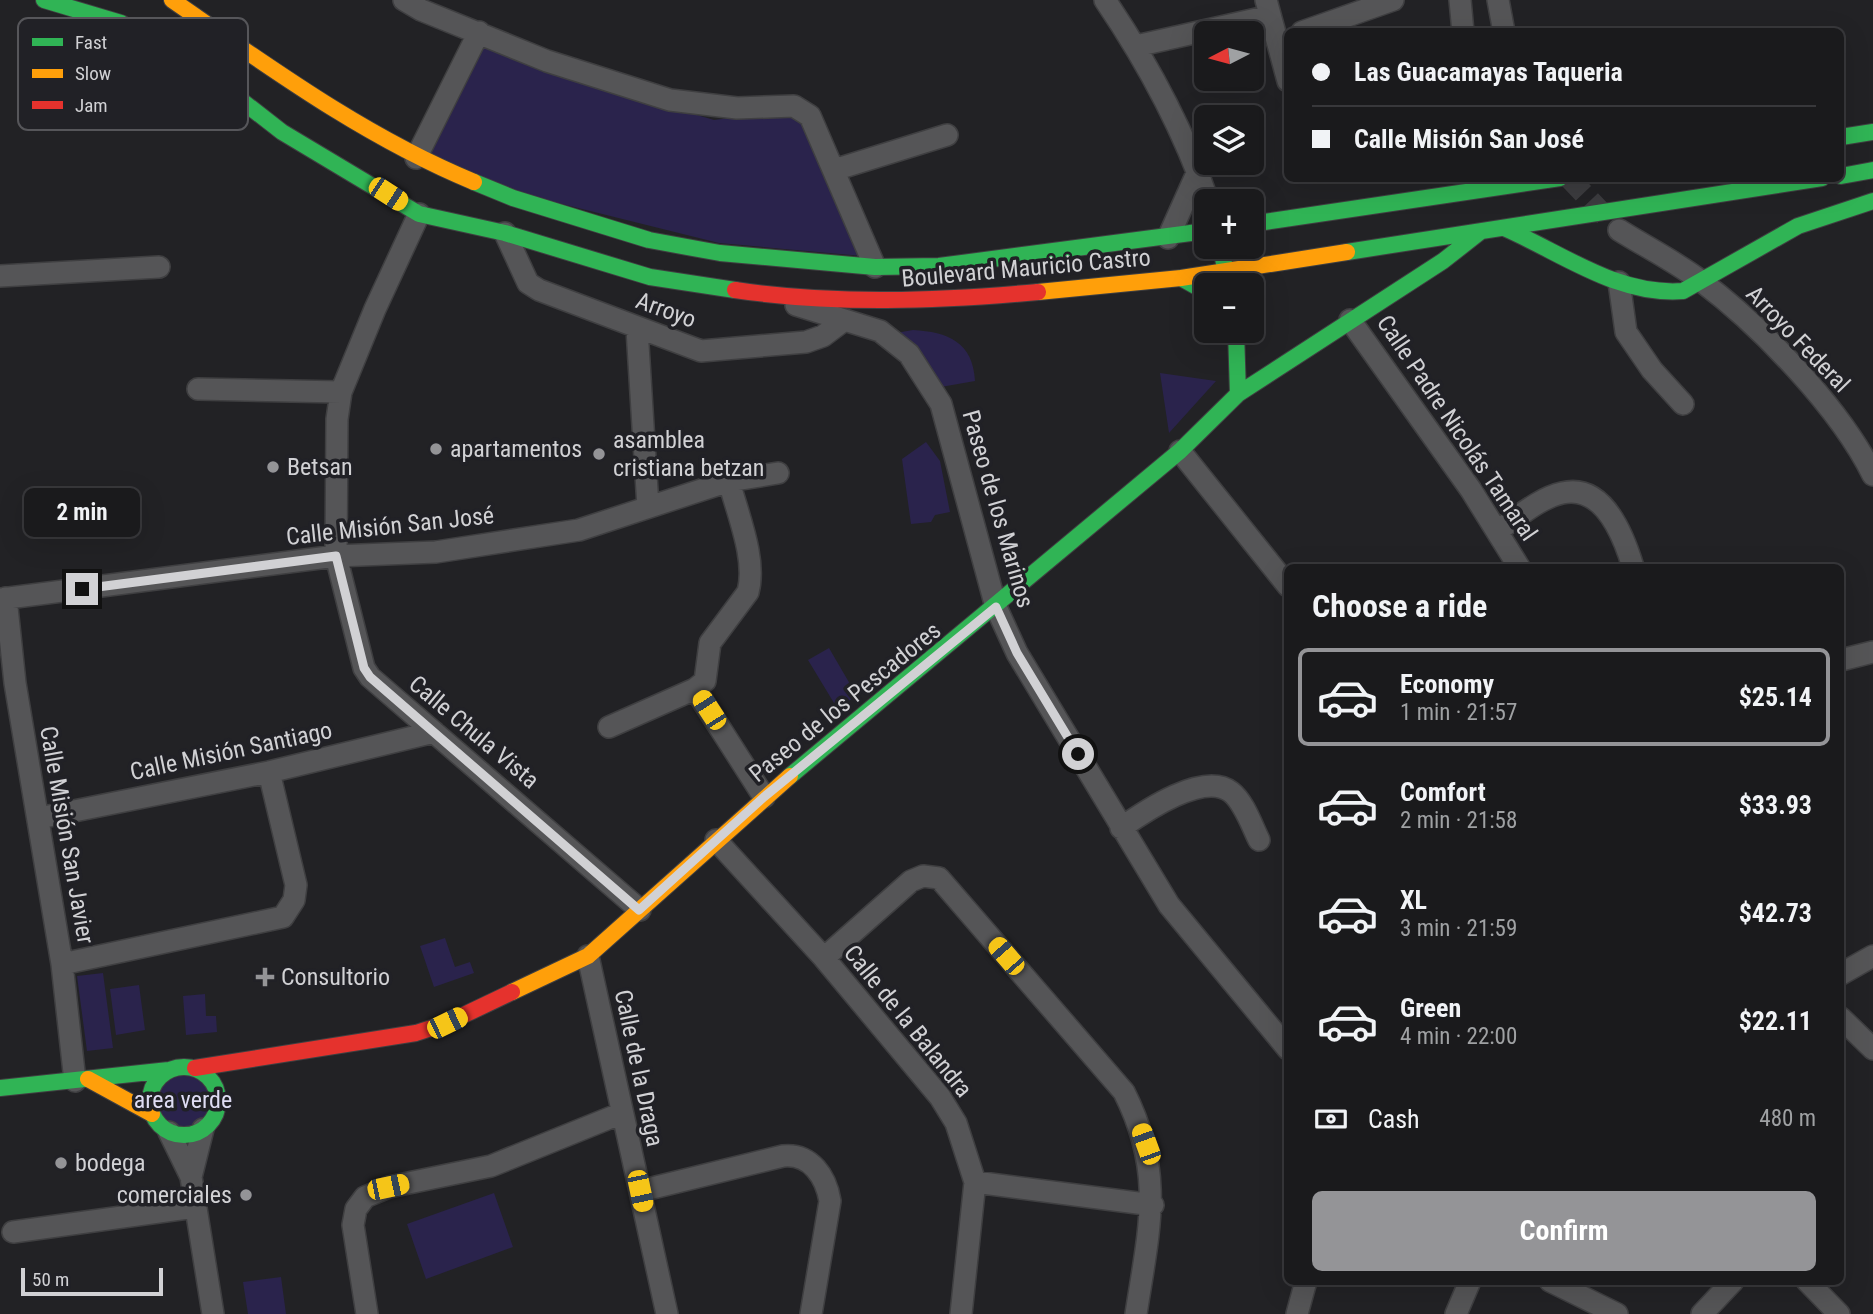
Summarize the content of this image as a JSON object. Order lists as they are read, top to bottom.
{
  "streets": {
    "main road": ["Boulevard Mauricio Castro", "Paseo de los Pescadores"],
    "street": [
      "Arroyo",
      "Arroyo Federal",
      "Calle Padre Nicolás Tamaral",
      "Paseo de los Marinos",
      "Calle Misión San José",
      "Calle Chula Vista",
      "Calle Misión Santiago",
      "Calle Misión San Javier",
      "Calle de la Balandra",
      "Calle de la Draga"
    ]
  },
  "crossings": [
    ["Boulevard Mauricio Castro", "Arroyo"],
    ["Boulevard Mauricio Castro", "Paseo de los Marinos"],
    ["Boulevard Mauricio Castro", "Paseo de los Pescadores"],
    ["Boulevard Mauricio Castro", "Calle Chula Vista"],
    ["Arroyo", "Paseo de los Marinos"],
    ["Calle Padre Nicolás Tamaral", "Paseo de los Pescadores"],
    ["Paseo de los Marinos", "Paseo de los Pescadores"],
    ["Calle Misión San José", "Calle Chula Vista"],
    ["Calle Misión San José", "Calle Misión San Javier"],
    ["Paseo de los Pescadores", "Calle Chula Vista"],
    ["Paseo de los Pescadores", "Calle de la Balandra"],
    ["Paseo de los Pescadores", "Calle de la Draga"],
    ["Calle Chula Vista", "Calle Misión Santiago"],
    ["Calle Misión Santiago", "Calle Misión San Javier"]
  ],
  "parks": ["area verde"],
  "places": {
    "other": [
      "apartamentos",
      "asamblea cristiana betzan",
      "Betsan",
      "bodega",
      "comerciales"
    ],
    "health": ["Consultorio"]
  },
  "legend": ["Fast", "Slow", "Jam"],
  "scale_bar": "50 m",
  "north": "left",
  "page": {
    "map_buttons": ["+", "−"],
    "banner": ["Las Guacamayas Taqueria", "Calle Misión San José"],
    "bubble": "2 min",
    "heading": "Choose a ride",
    "list": [
      {
        "name": "Economy",
        "note": "1 min · 21:57",
        "value": "$25.14"
      },
      {
        "name": "Comfort",
        "note": "2 min · 21:58",
        "value": "$33.93"
      },
      {
        "name": "XL",
        "note": "3 min · 21:59",
        "value": "$42.73"
      },
      {
        "name": "Green",
        "note": "4 min · 22:00",
        "value": "$22.11"
      }
    ],
    "pay": ["Cash", "480 m"],
    "buttons": "Confirm",
    "scale": "50 m"
  }
}
